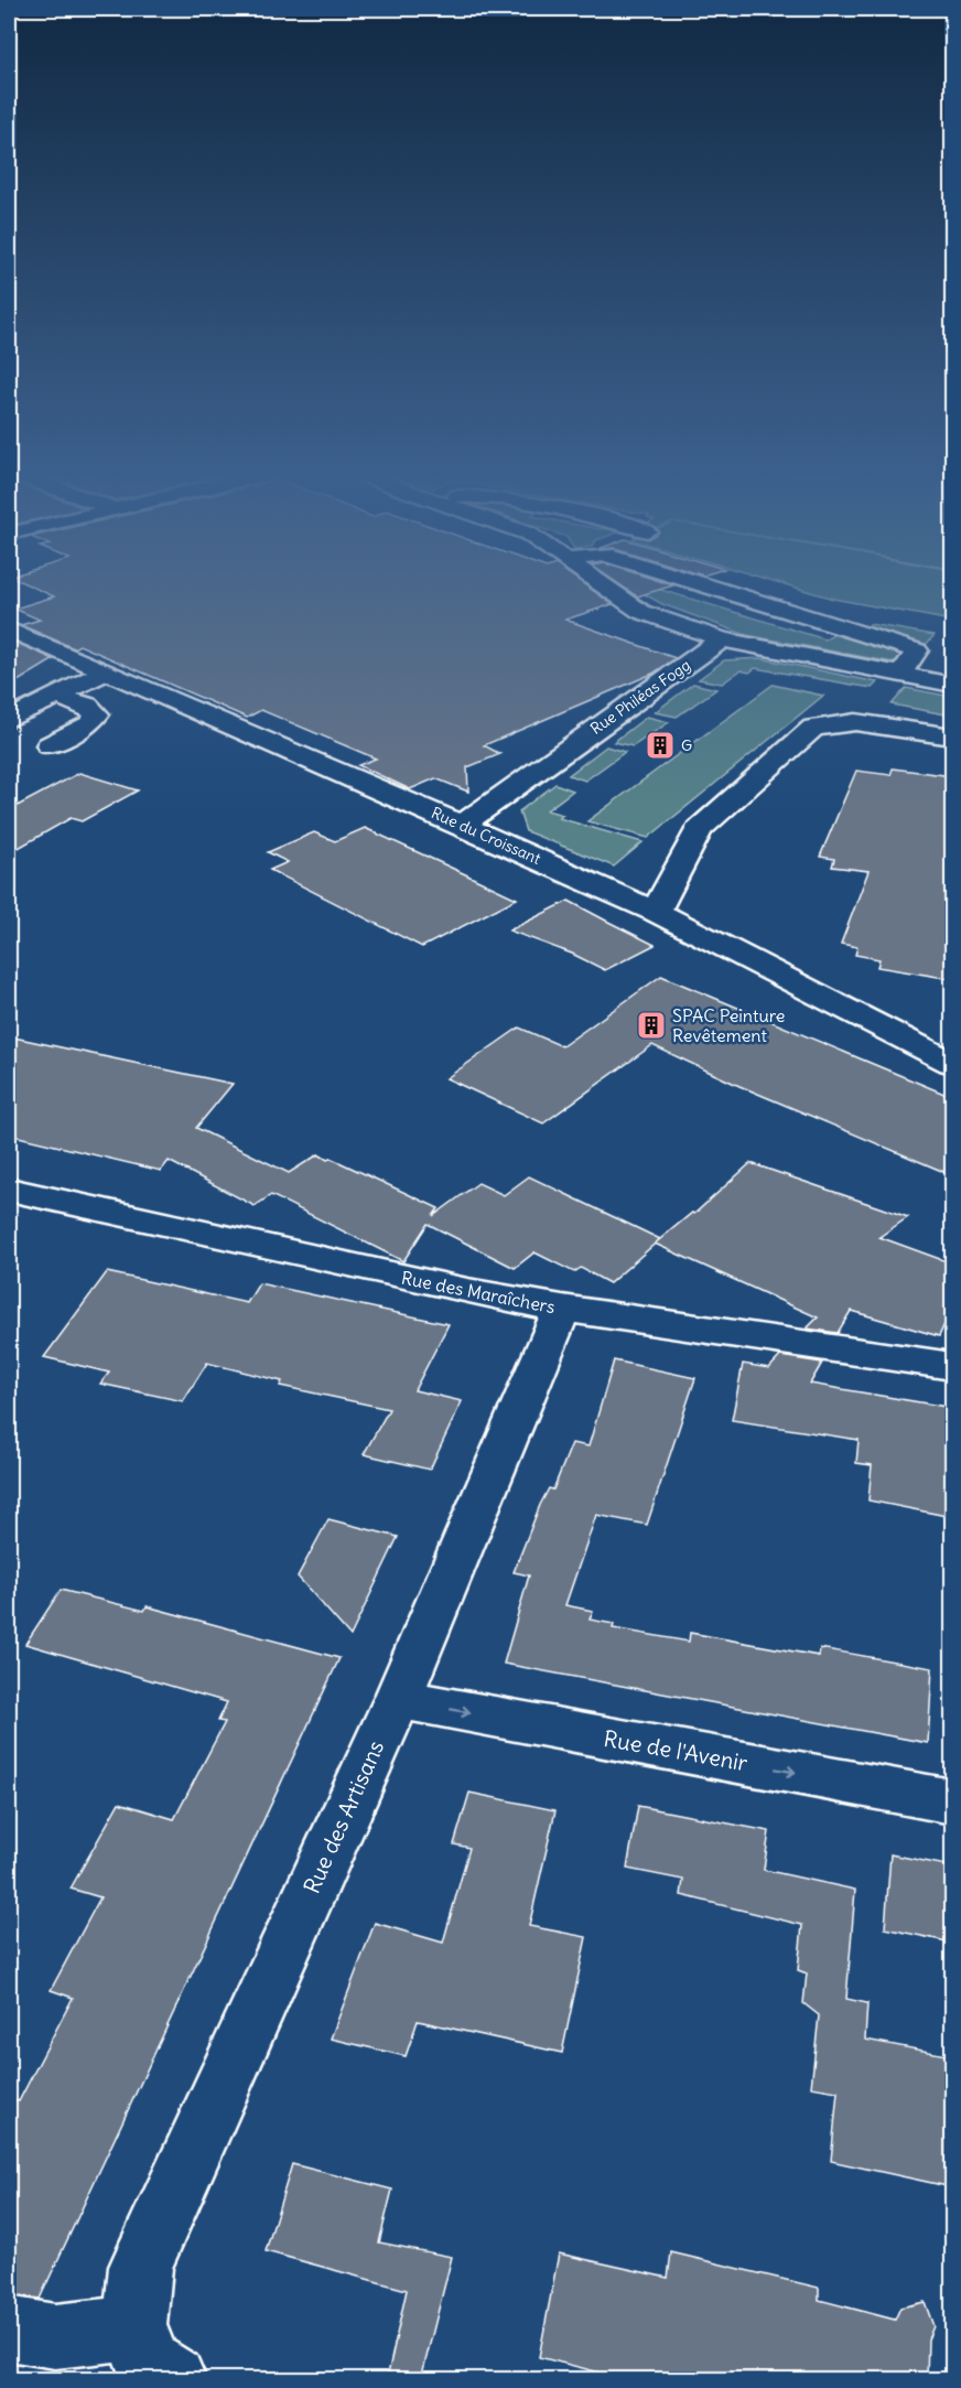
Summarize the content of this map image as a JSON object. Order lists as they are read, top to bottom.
{
  "streets": {
    "street": [
      "Rue Philéas Fogg",
      "Rue du Croissant",
      "Rue des Maraîchers",
      "Rue de l'Avenir",
      "Rue des Artisans"
    ]
  },
  "crossings": [
    ["Rue Philéas Fogg", "Rue du Croissant"],
    ["Rue des Maraîchers", "Rue des Artisans"],
    ["Rue de l'Avenir", "Rue des Artisans"]
  ],
  "one_way": ["Rue de l'Avenir"],
  "places": {
    "building": ["G", "SPAC Peinture Revêtement"]
  }
}
